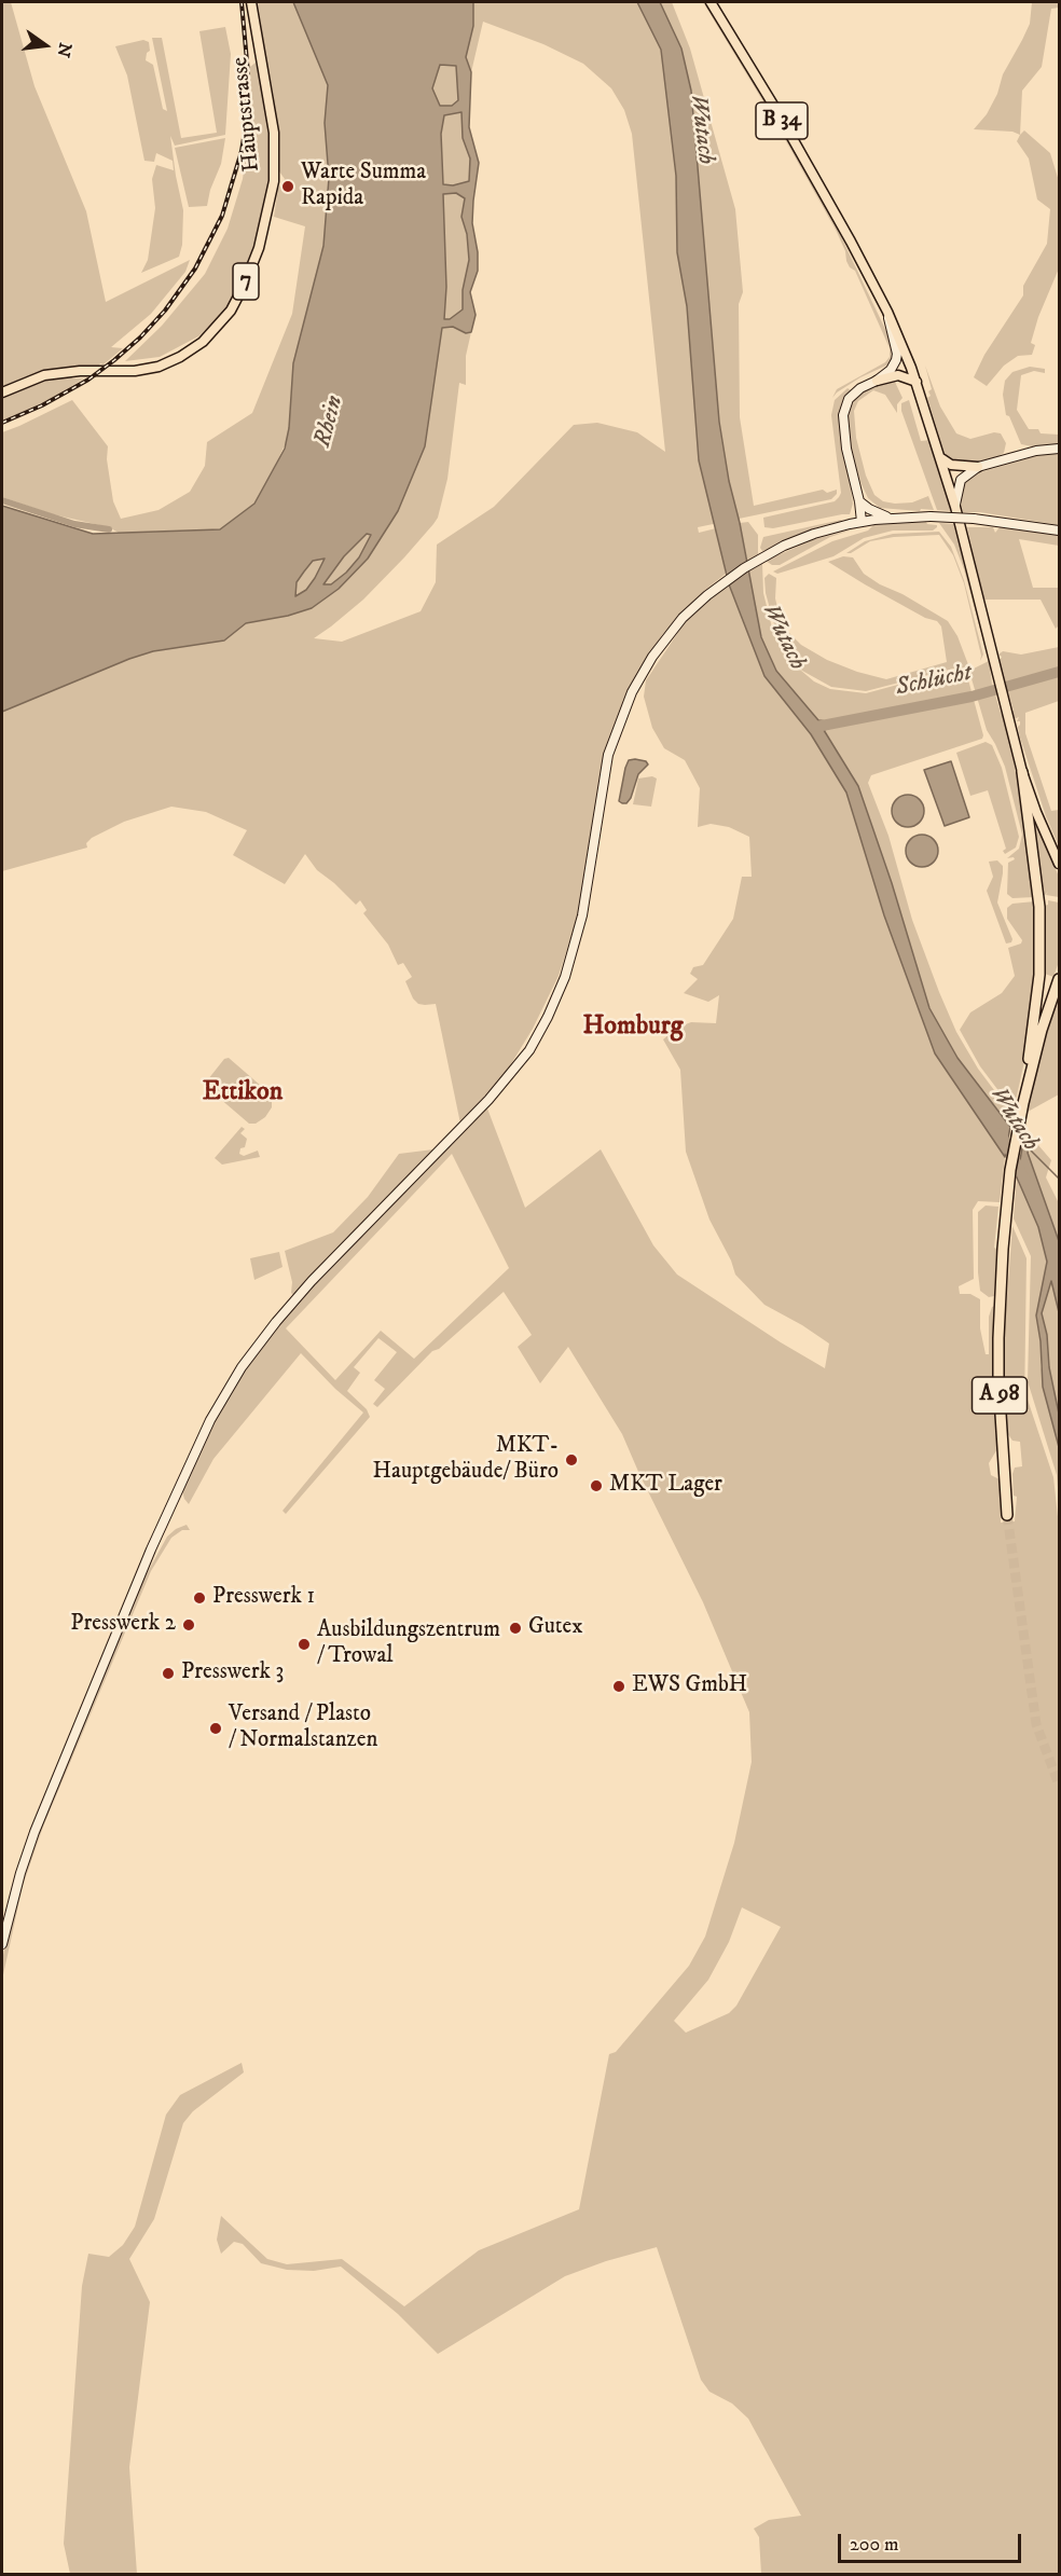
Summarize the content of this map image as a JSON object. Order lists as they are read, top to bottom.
{
  "streets": {
    "highway": ["A 98"],
    "main road": ["Hauptstrasse", "B 34", "7"]
  },
  "districts": ["Homburg", "Ettikon"],
  "water": ["Wutach", "Rhein", "Schlücht"],
  "places": [
    "Warte Summa Rapida",
    "MKT- Hauptgebäude/ Büro",
    "MKT Lager",
    "Presswerk 1",
    "Presswerk 2",
    "Gutex",
    "Ausbildungszentrum / Trowal",
    "Presswerk 3",
    "EWS GmbH",
    "Versand / Plasto / Normalstanzen"
  ],
  "scale_bar": "200 m",
  "north": "right"
}
